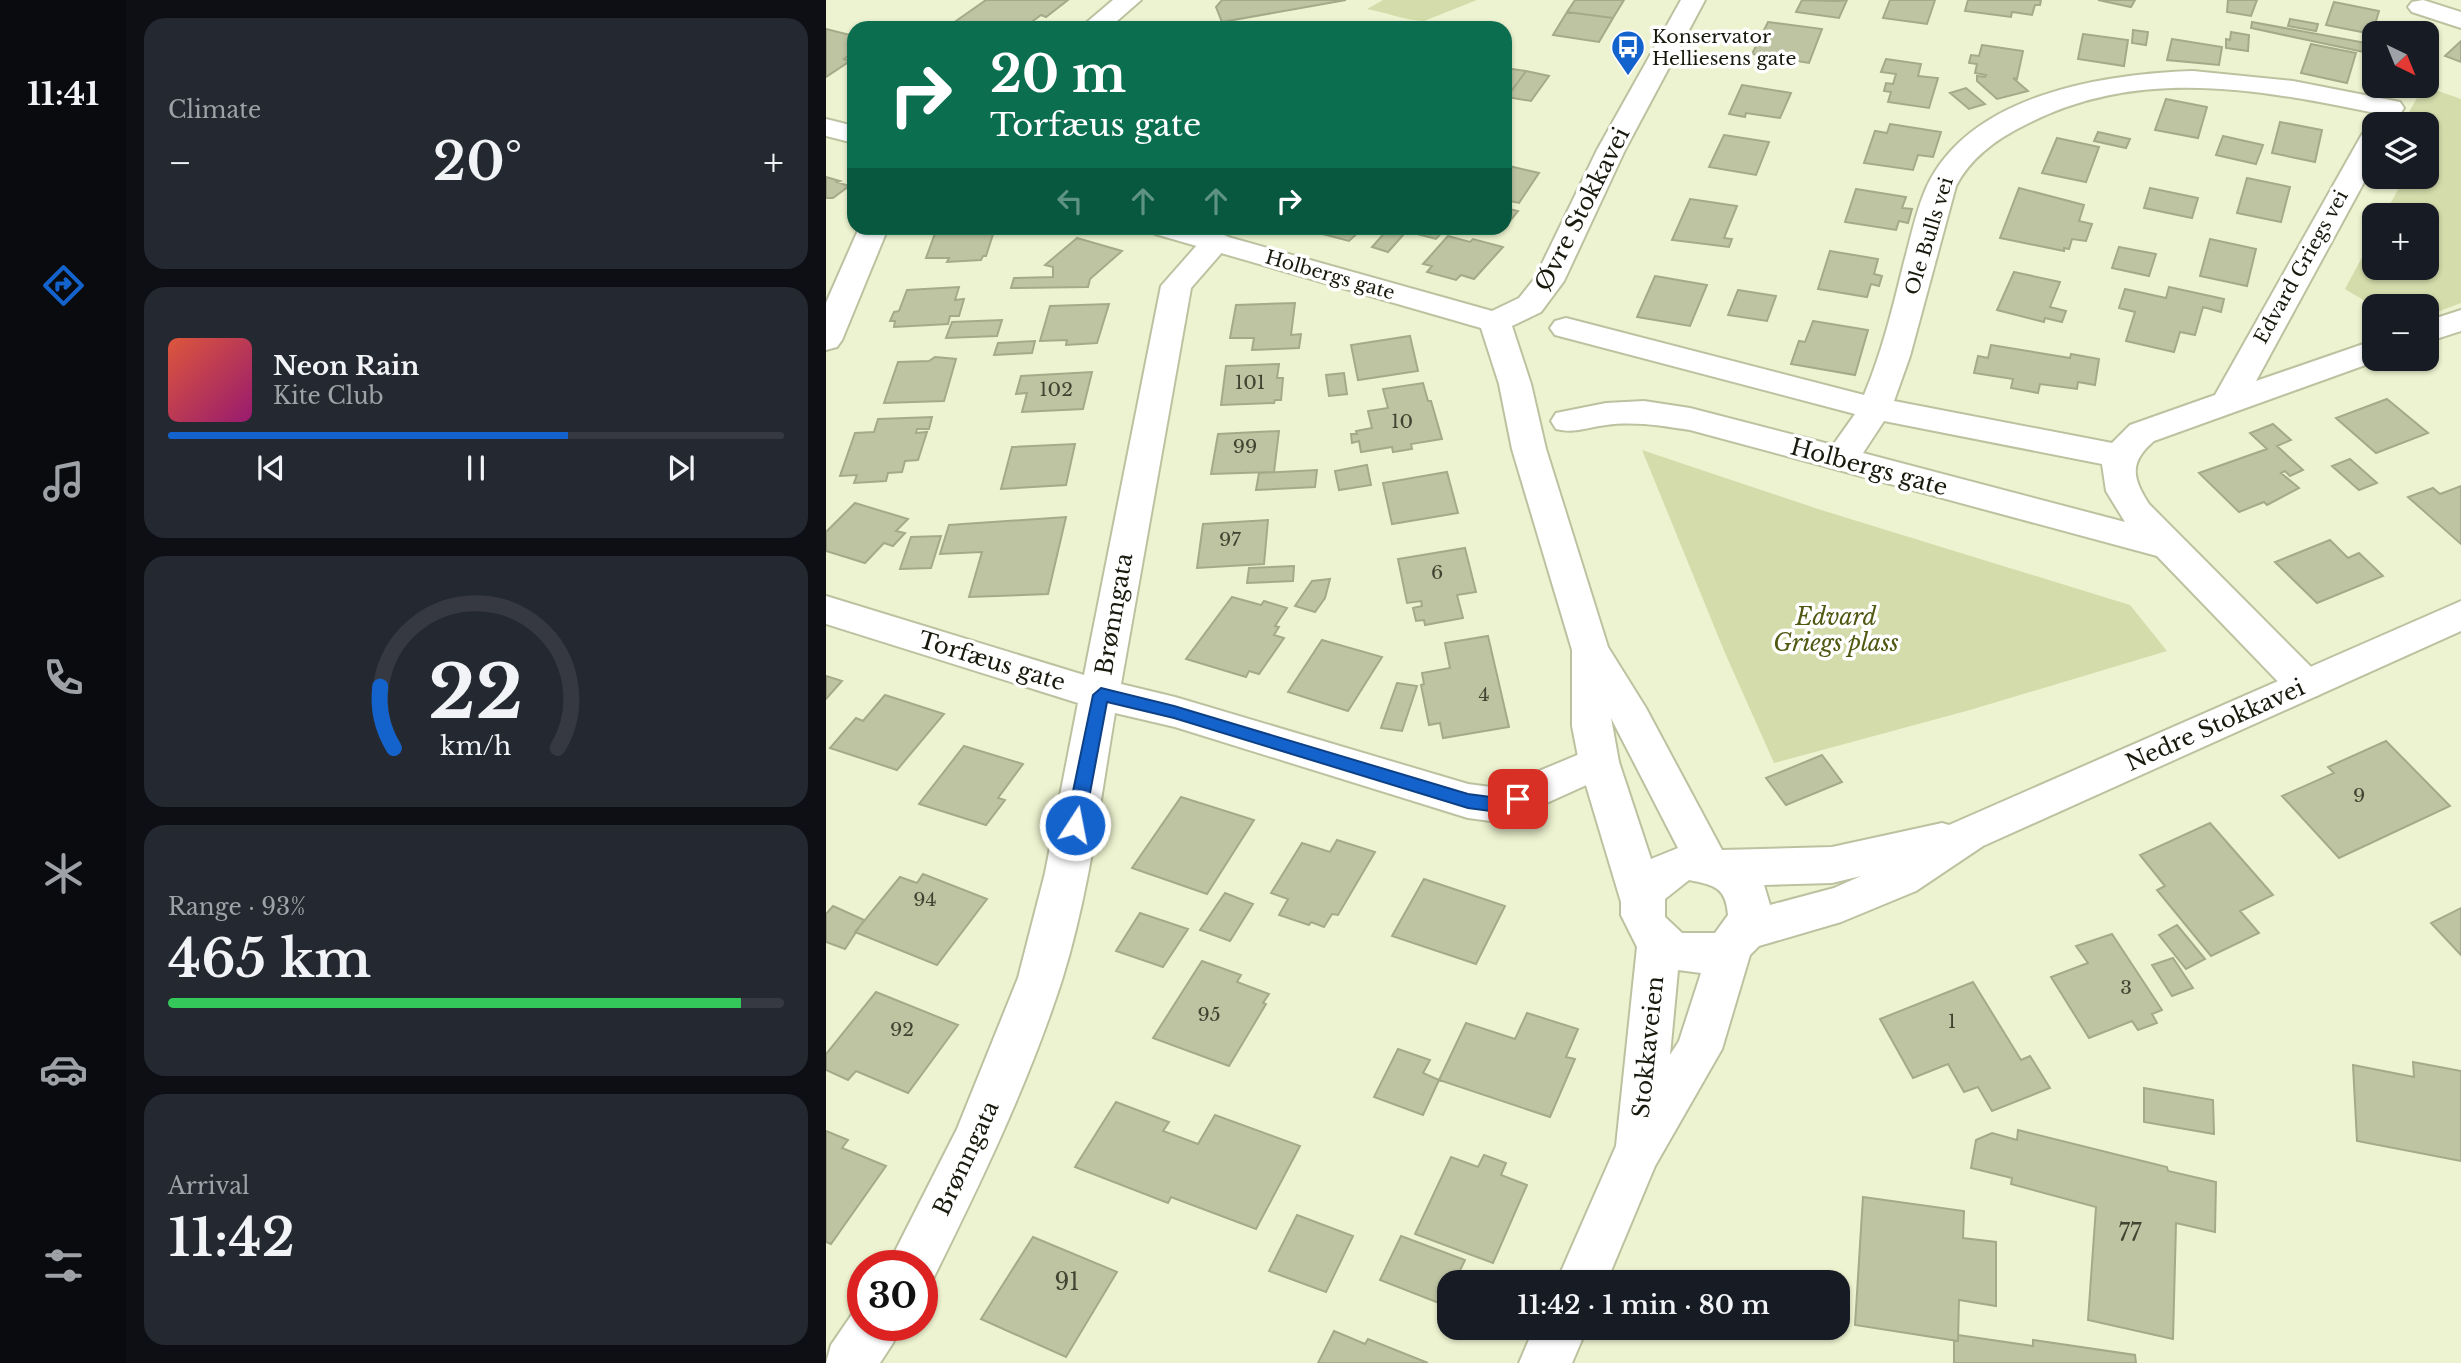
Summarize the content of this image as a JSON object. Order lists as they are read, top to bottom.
{
  "streets": {
    "street": [
      "Øvre Stokkavei",
      "Ole Bulls vei",
      "Edvard Griegs vei",
      "Holbergs gate",
      "Brønngata",
      "Torfæus gate",
      "Nedre Stokkavei",
      "Stokkaveien"
    ]
  },
  "crossings": [
    ["Øvre Stokkavei", "Holbergs gate"],
    ["Ole Bulls vei", "Holbergs gate"],
    ["Holbergs gate", "Brønngata"],
    ["Brønngata", "Torfæus gate"],
    ["Nedre Stokkavei", "Stokkaveien"]
  ],
  "parks": ["Edvard Griegs plass"],
  "places": {
    "bus stop": ["Konservator Helliesens gate"]
  },
  "house_numbers": [
    "101",
    "102",
    "10",
    "99",
    "97",
    "6",
    "4",
    "9",
    "94",
    "3",
    "95",
    "1",
    "92",
    "77",
    "91"
  ],
  "north": "bottom right",
  "page": {
    "tabs": "11:41",
    "tile": [
      "Climate",
      ["Range · 93%", "465 km"],
      ["Arrival", "11:42"]
    ],
    "map_buttons": ["+", "−"],
    "turn": ["20 m", "Torfæus gate"],
    "heat": ["−", "20°", "+"],
    "song": ["Neon Rain", "Kite Club"],
    "limit": "30",
    "trip": "11:42 · 1 min · 80 m",
    "gauge": ["22", "km/h"]
  }
}
